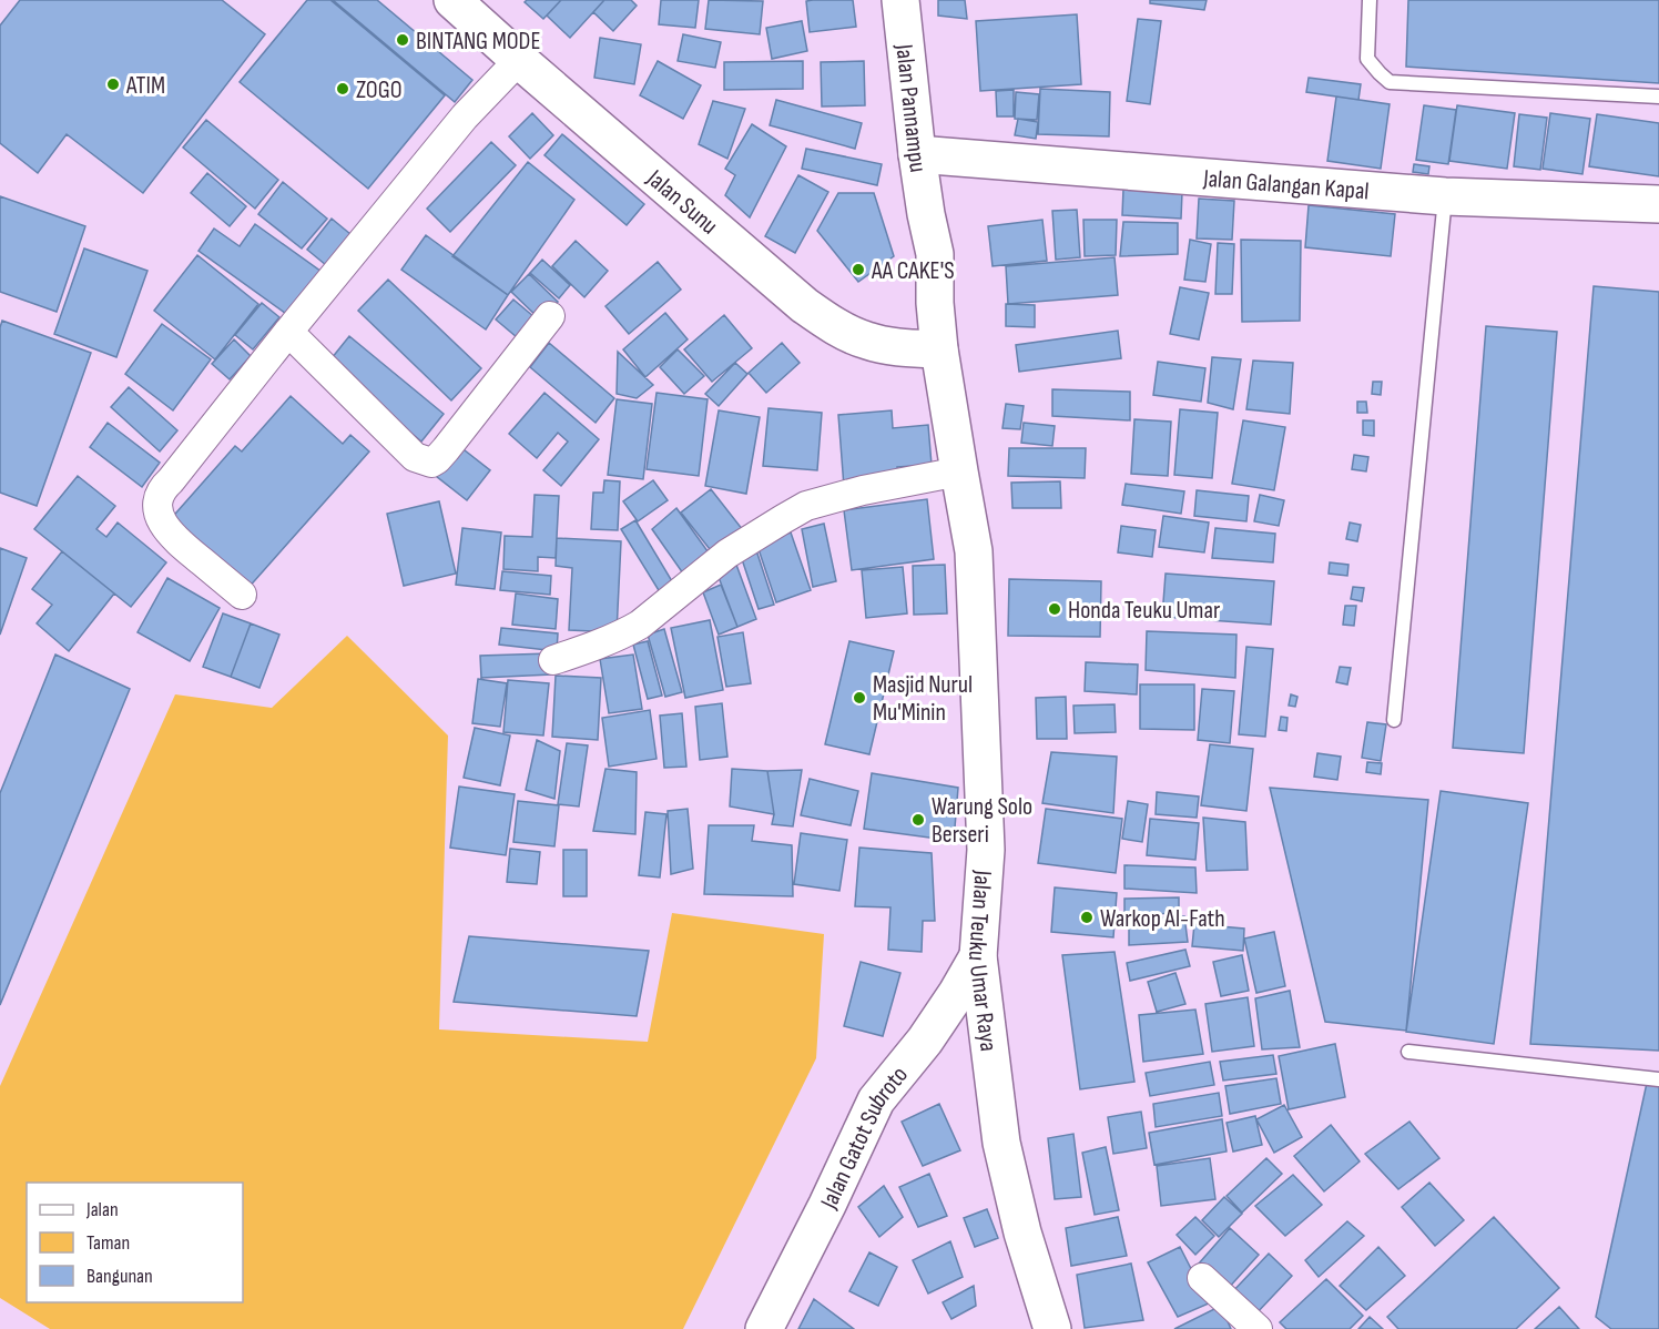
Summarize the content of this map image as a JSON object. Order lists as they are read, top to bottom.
{
  "streets": {
    "main road": [
      "Jalan Pannampu",
      "Jalan Galangan Kapal",
      "Jalan Sunu",
      "Jalan Teuku Umar Raya",
      "Jalan Gatot Subroto"
    ]
  },
  "crossings": [
    ["Jalan Pannampu", "Jalan Galangan Kapal"],
    ["Jalan Pannampu", "Jalan Sunu"],
    ["Jalan Pannampu", "Jalan Teuku Umar Raya"],
    ["Jalan Sunu", "Jalan Teuku Umar Raya"],
    ["Jalan Teuku Umar Raya", "Jalan Gatot Subroto"]
  ],
  "places": [
    "BINTANG MODE",
    "ATIM",
    "ZOGO",
    "AA CAKE'S",
    "Honda Teuku Umar",
    "Masjid Nurul Mu'Minin",
    "Warung Solo Berseri",
    "Warkop Al-Fath"
  ],
  "legend": ["Jalan", "Taman", "Bangunan"]
}
